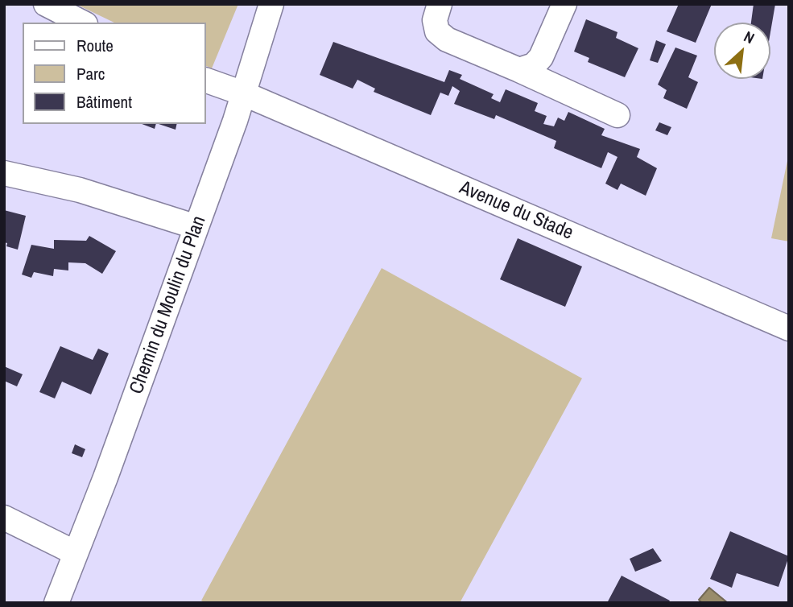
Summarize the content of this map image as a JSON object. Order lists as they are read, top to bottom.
{
  "streets": {
    "street": ["Avenue du Stade", "Chemin du Moulin du Plan"]
  },
  "crossings": [
    ["Avenue du Stade", "Chemin du Moulin du Plan"]
  ],
  "legend": ["Route", "Parc", "Bâtiment"],
  "north": "top right"
}
